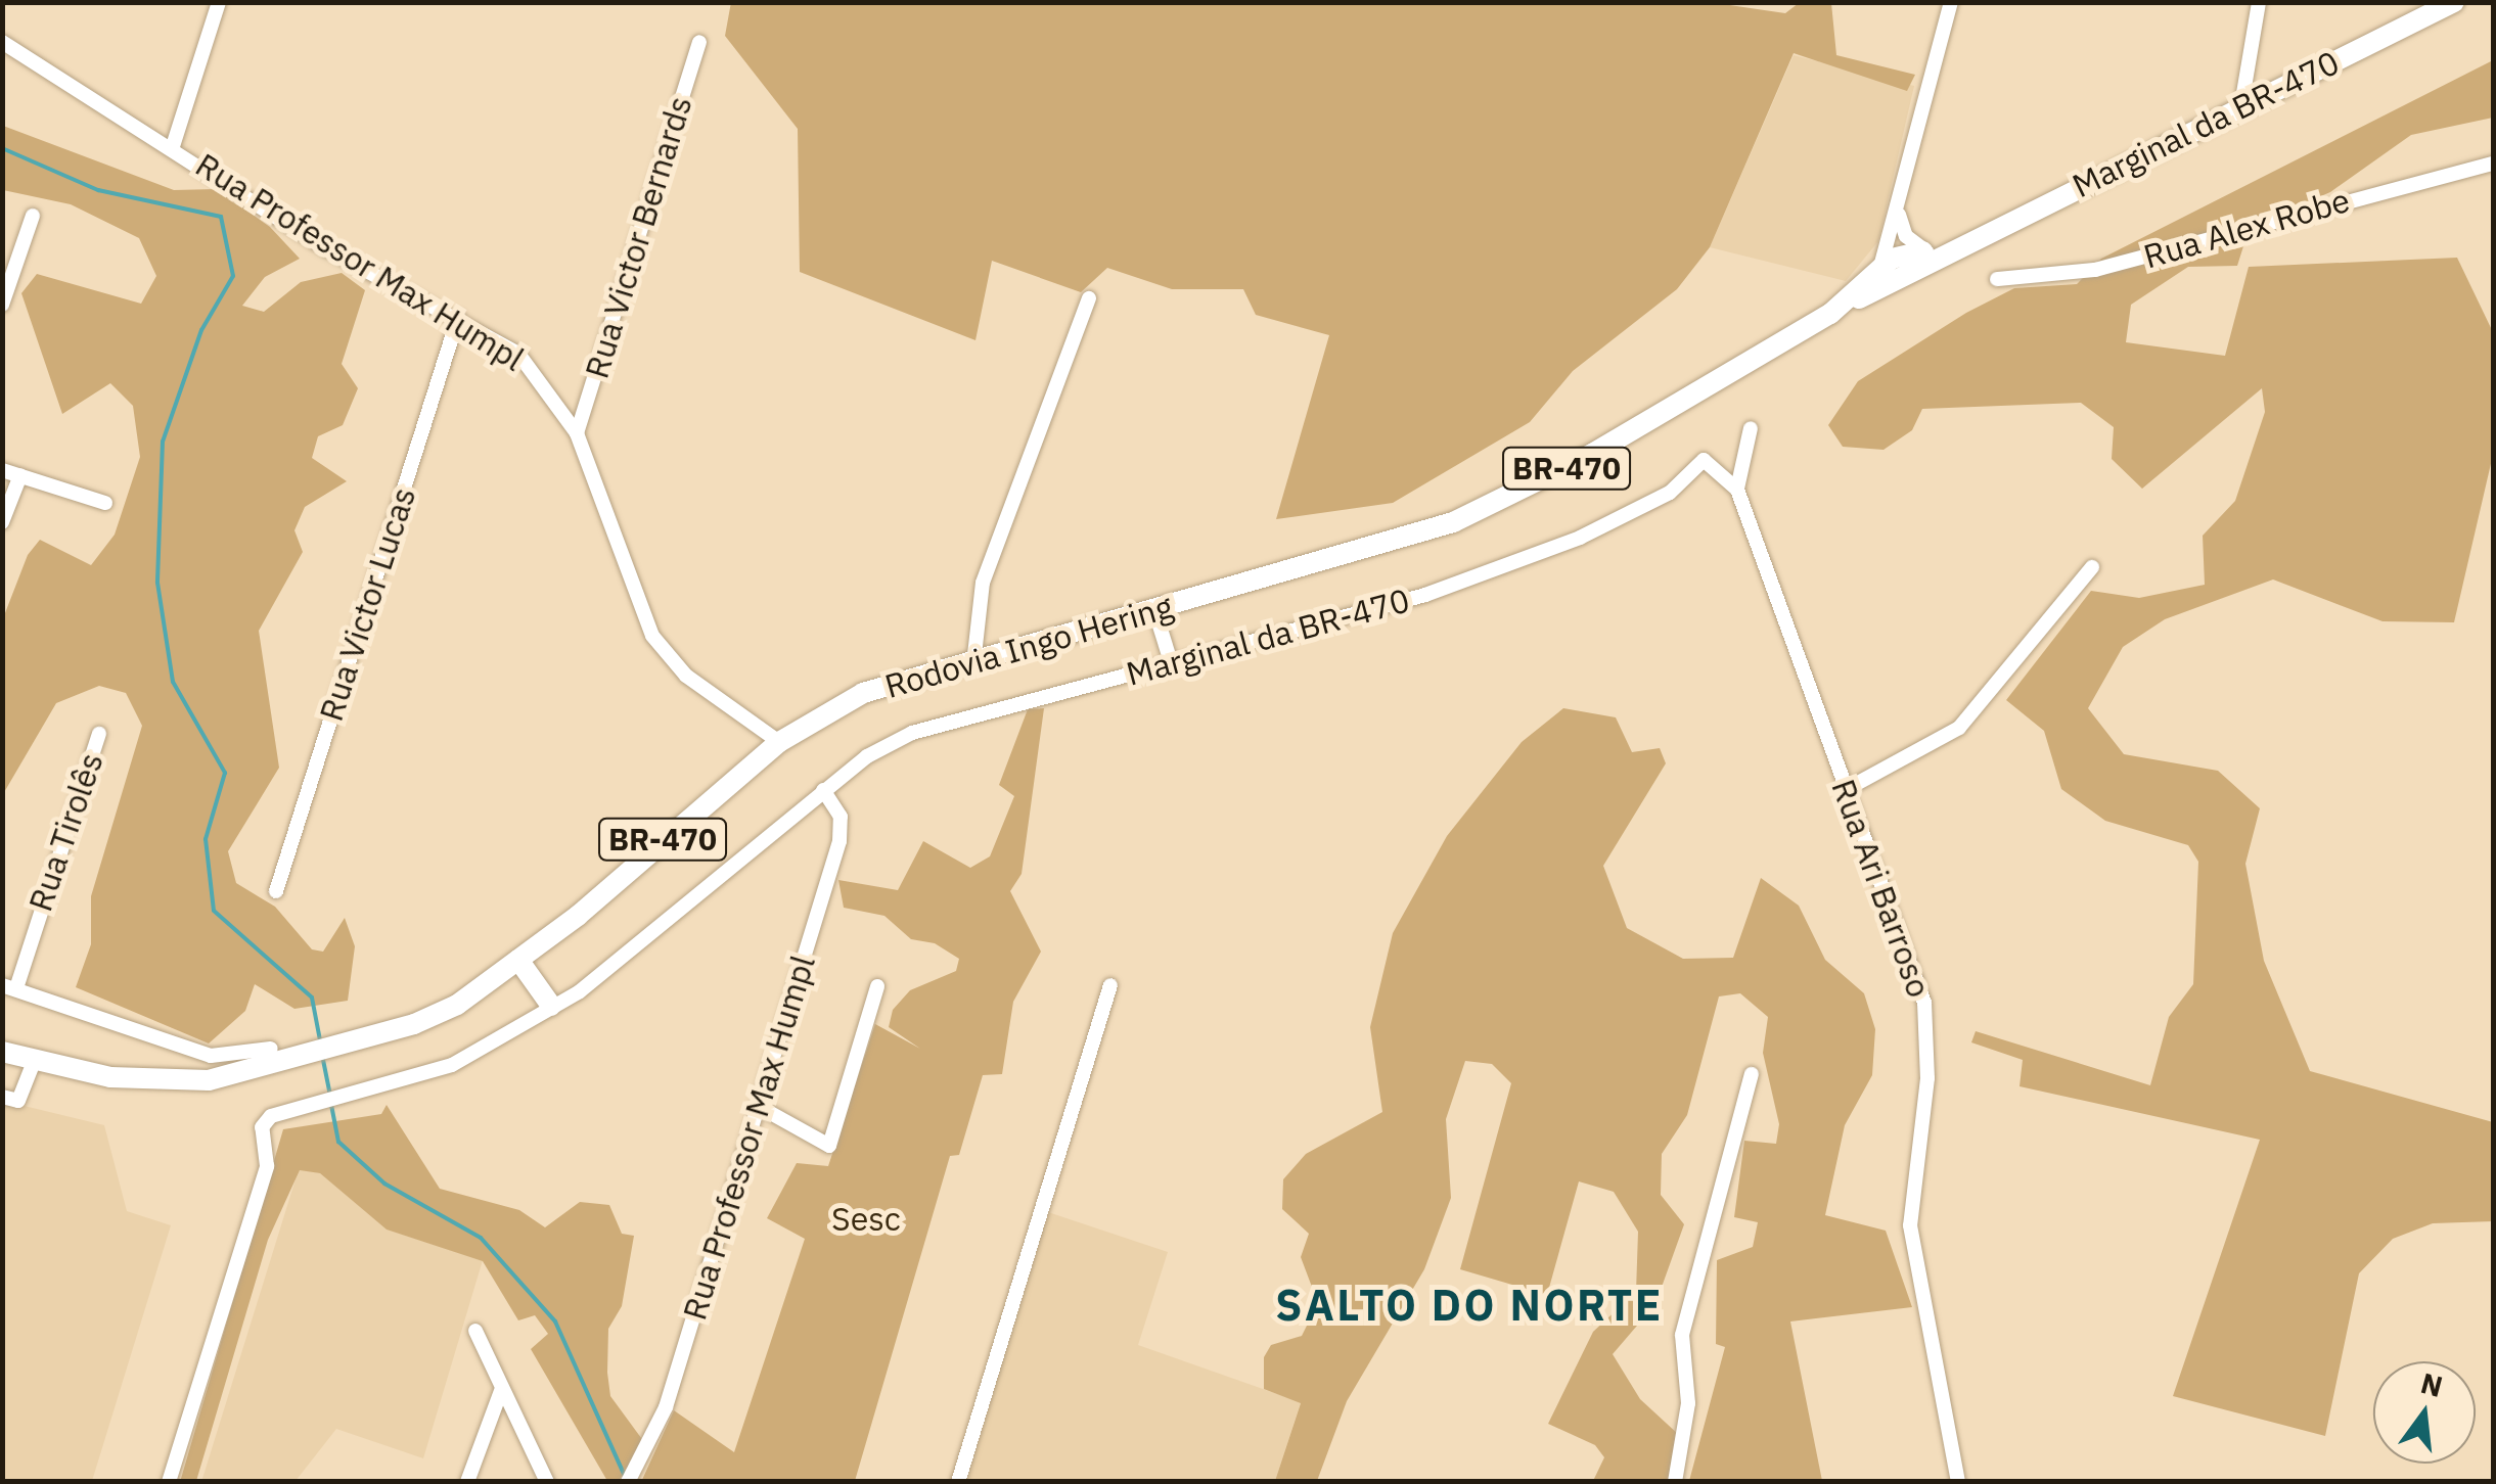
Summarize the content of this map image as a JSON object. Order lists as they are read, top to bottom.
{
  "streets": {
    "highway": ["Marginal da BR-470", "BR-470", "Rodovia Ingo Hering"],
    "street": [
      "Rua Alex Robe",
      "Rua Victor Bernards",
      "Rua Professor Max Humpl",
      "Rua Victor Lucas",
      "Rua Tirolês",
      "Rua Ari Barroso"
    ]
  },
  "crossings": [
    ["Marginal da BR-470", "Rua Professor Max Humpl"],
    ["Marginal da BR-470", "Rodovia Ingo Hering"],
    ["Marginal da BR-470", "Rua Ari Barroso"],
    ["Rua Victor Bernards", "Rua Professor Max Humpl"],
    ["Rua Professor Max Humpl", "Rua Victor Lucas"],
    ["Rua Professor Max Humpl", "Rodovia Ingo Hering"]
  ],
  "districts": ["SALTO DO NORTE"],
  "parks": ["Sesc"],
  "north": "top"
}
